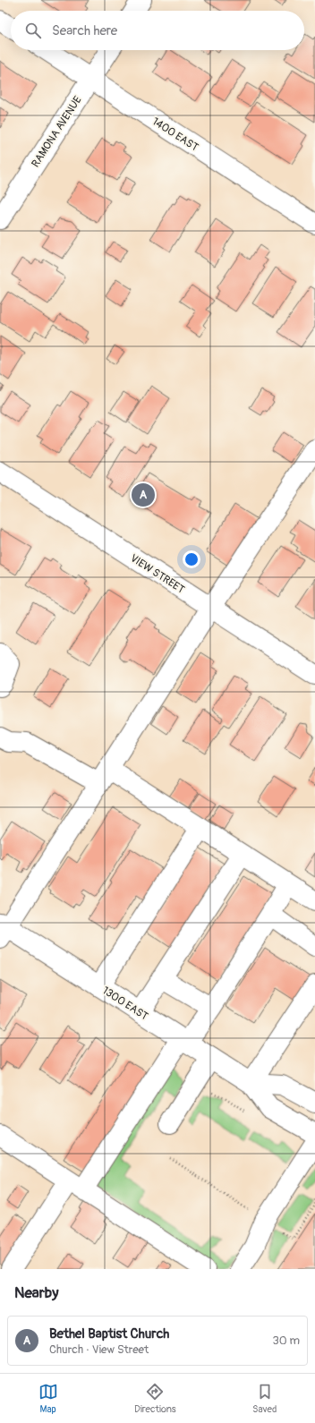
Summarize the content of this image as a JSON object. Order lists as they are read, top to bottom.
{
  "streets": {
    "street": [
      "RAMONA AVENUE",
      "1400 EAST",
      "VIEW STREET",
      "1300 EAST"
    ]
  },
  "crossings": [
    ["RAMONA AVENUE", "1400 EAST"]
  ],
  "page": {
    "search": "Search here",
    "pins": "A",
    "heading": "Nearby",
    "list": [
      {
        "mark": "A",
        "name": "Bethel Baptist Church",
        "note": "Church · View Street",
        "value": "30 m"
      }
    ],
    "nav": ["Map", "Directions", "Saved"]
  }
}
